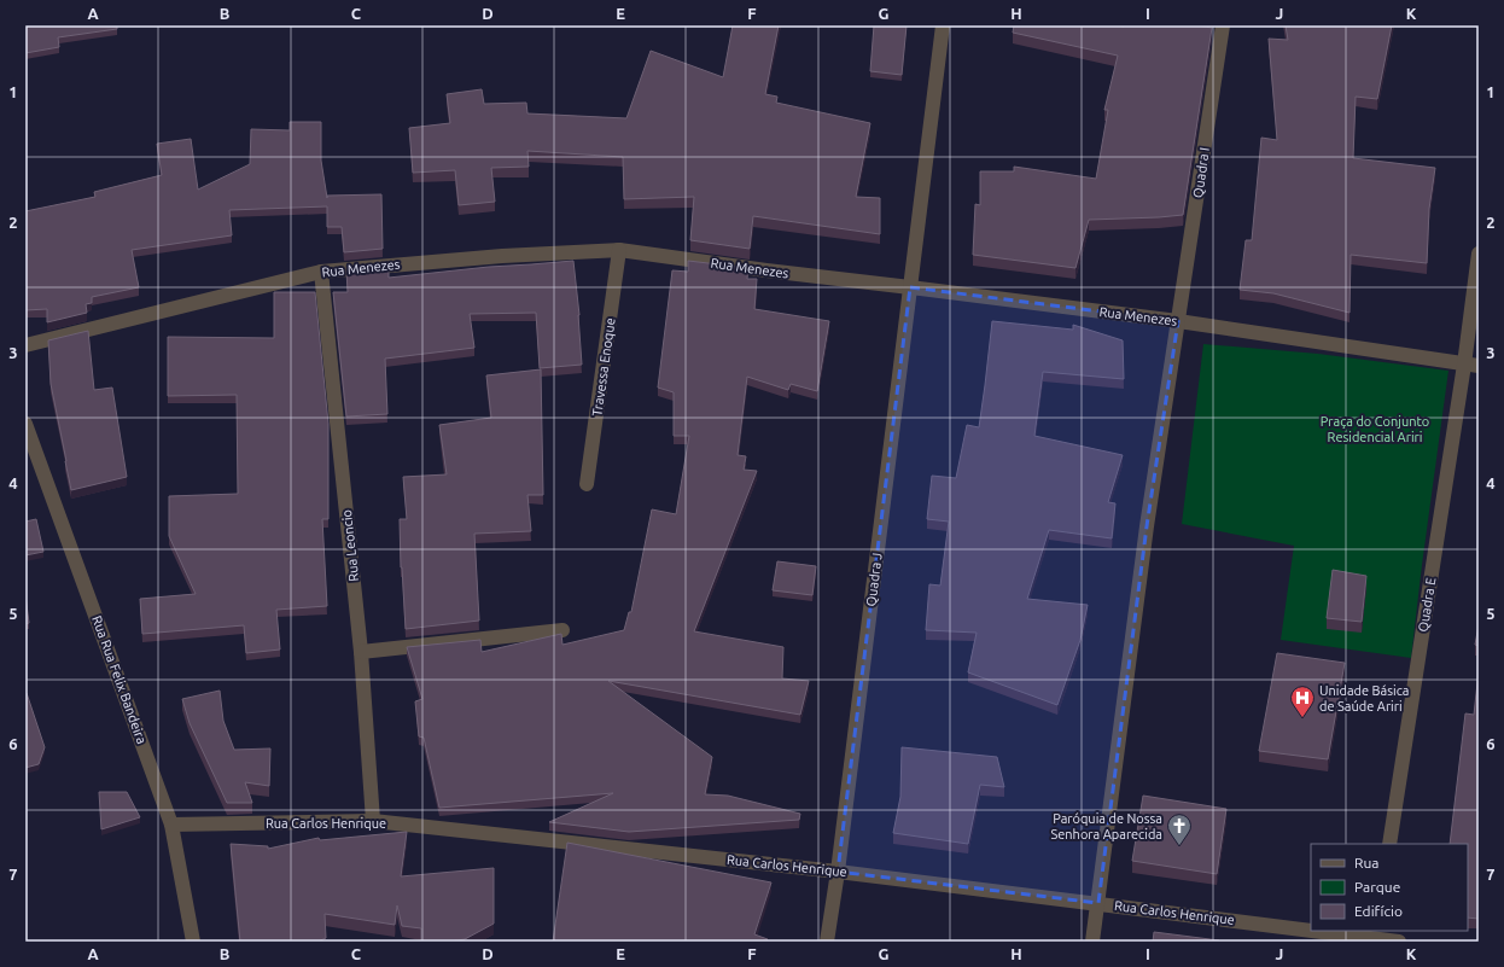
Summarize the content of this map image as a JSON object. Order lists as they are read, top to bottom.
{
  "streets": {
    "street": [
      "Quadra I",
      "Rua Menezes",
      "Travessa Enoque",
      "Rua Leoncio",
      "Quadra J",
      "Quadra E",
      "Rua Rua Felix Bandeira",
      "Rua Carlos Henrique"
    ]
  },
  "crossings": [
    ["Quadra I", "Rua Menezes"],
    ["Rua Menezes", "Travessa Enoque"],
    ["Rua Menezes", "Rua Leoncio"],
    ["Rua Menezes", "Quadra J"],
    ["Rua Menezes", "Quadra E"],
    ["Rua Leoncio", "Rua Carlos Henrique"],
    ["Quadra J", "Rua Carlos Henrique"],
    ["Rua Rua Felix Bandeira", "Rua Carlos Henrique"]
  ],
  "parks": ["Praça do Conjunto Residencial Ariri"],
  "places": {
    "hospital": ["Unidade Básica de Saúde Ariri"],
    "church": ["Paróquia de Nossa Senhora Aparecida"]
  },
  "legend": ["Rua", "Parque", "Edifício"],
  "grid": {
    "columns": [
      "A",
      "B",
      "C",
      "D",
      "E",
      "F",
      "G",
      "H",
      "I",
      "J",
      "K"
    ],
    "rows": [
      "1",
      "2",
      "3",
      "4",
      "5",
      "6",
      "7"
    ]
  }
}
